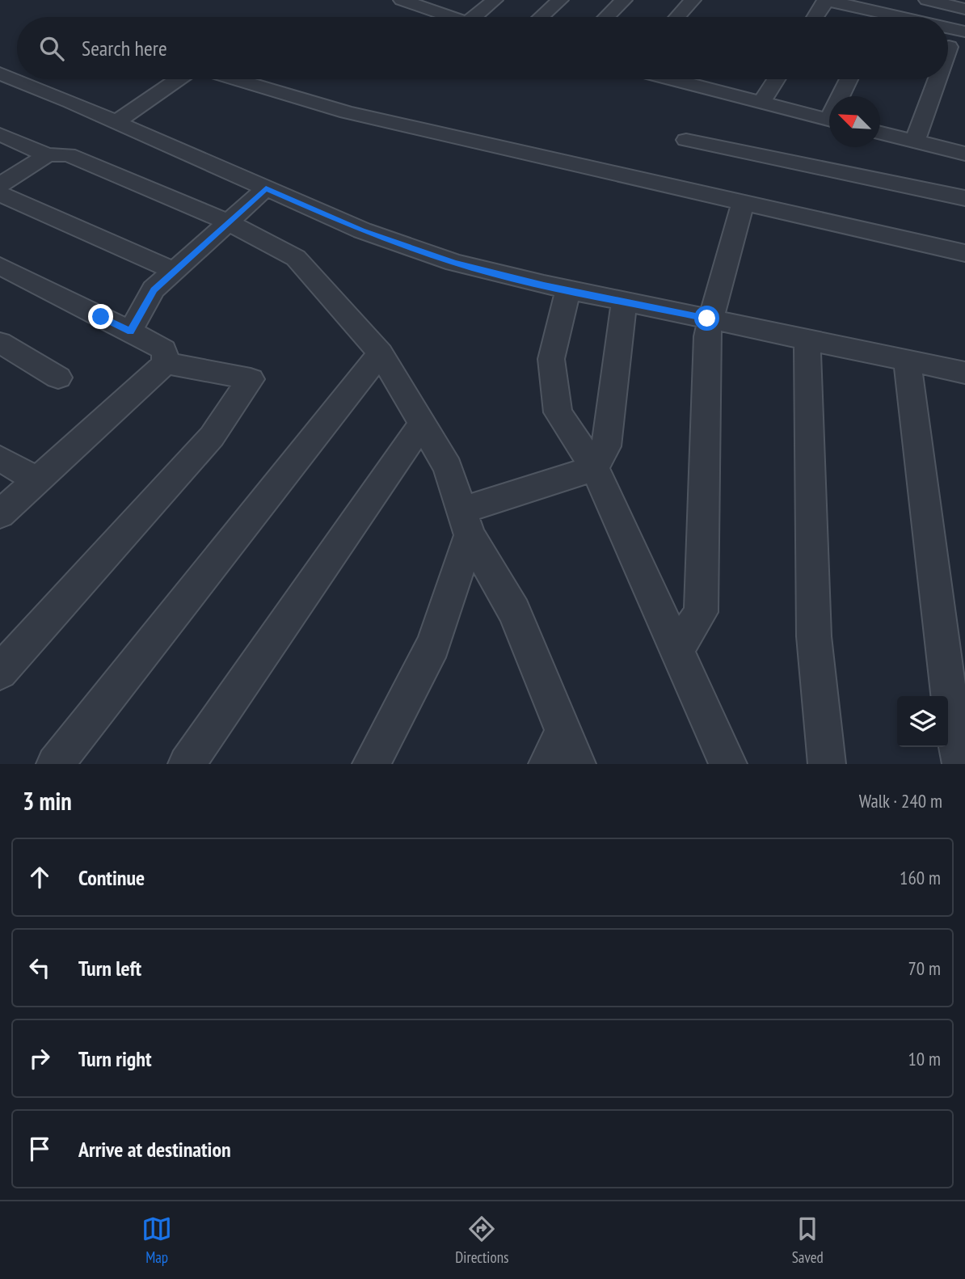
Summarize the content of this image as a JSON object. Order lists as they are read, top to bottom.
{
  "north": "top left",
  "page": {
    "search": "Search here",
    "heading": ["3 min", "Walk · 240 m"],
    "list": [
      ["Continue", "160 m"],
      ["Turn left", "70 m"],
      ["Turn right", "10 m"],
      "Arrive at destination"
    ],
    "nav": ["Map", "Directions", "Saved"]
  }
}
